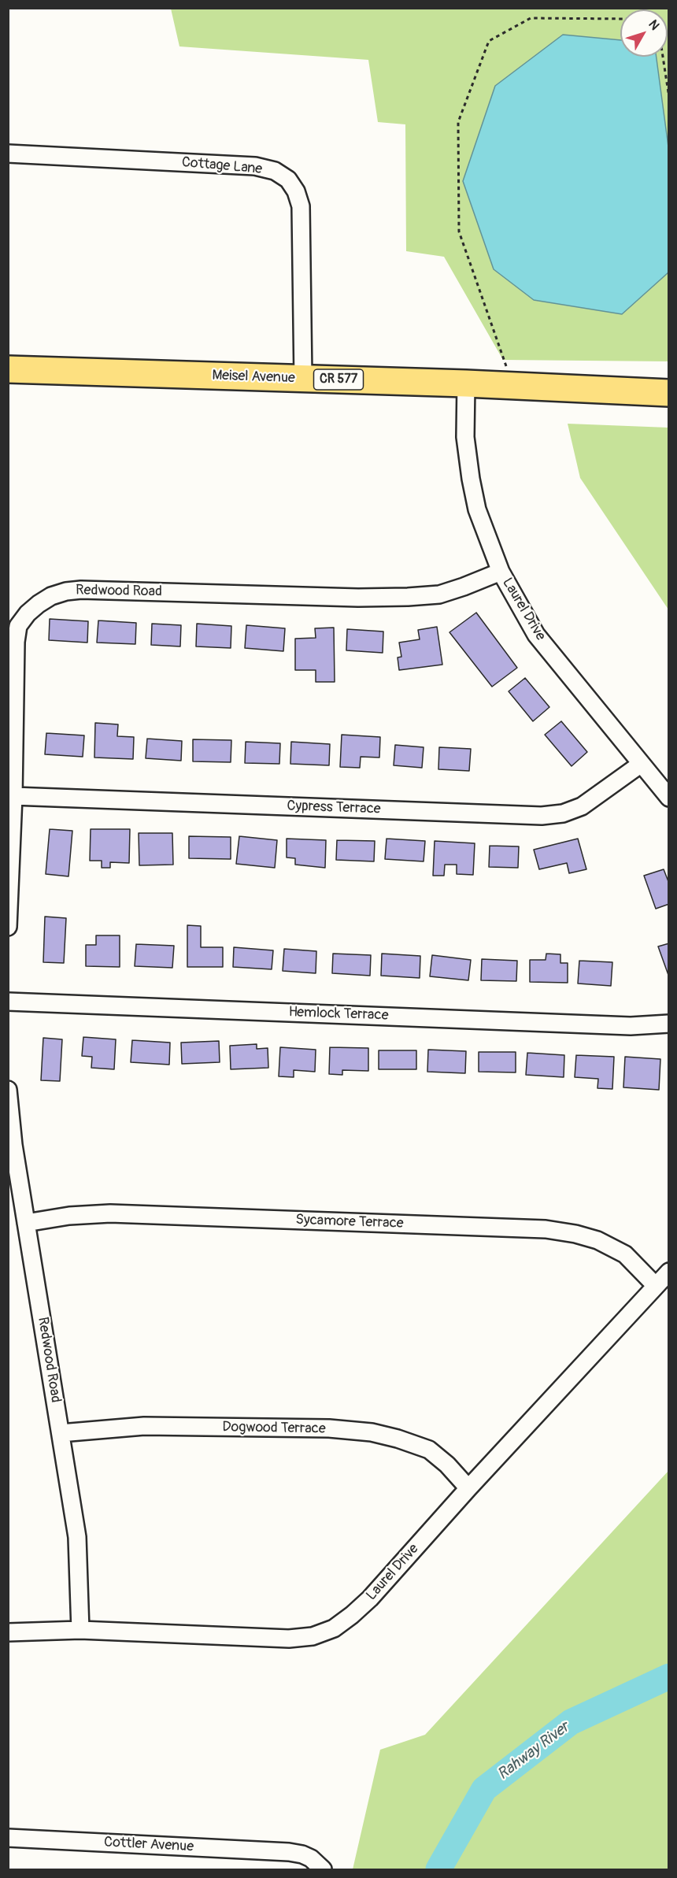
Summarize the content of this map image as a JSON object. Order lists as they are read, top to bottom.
{
  "streets": {
    "main road": ["Meisel Avenue", "CR 577"],
    "street": [
      "Cottage Lane",
      "Redwood Road",
      "Laurel Drive",
      "Cypress Terrace",
      "Hemlock Terrace",
      "Sycamore Terrace",
      "Dogwood Terrace",
      "Cottler Avenue"
    ]
  },
  "crossings": [
    ["Cottage Lane", "Meisel Avenue"],
    ["Meisel Avenue", "Laurel Drive"],
    ["Redwood Road", "Laurel Drive"],
    ["Redwood Road", "Cypress Terrace"],
    ["Redwood Road", "Sycamore Terrace"],
    ["Redwood Road", "Dogwood Terrace"],
    ["Laurel Drive", "Cypress Terrace"],
    ["Laurel Drive", "Sycamore Terrace"],
    ["Laurel Drive", "Dogwood Terrace"]
  ],
  "water": ["Rahway River"],
  "north": "top right"
}
